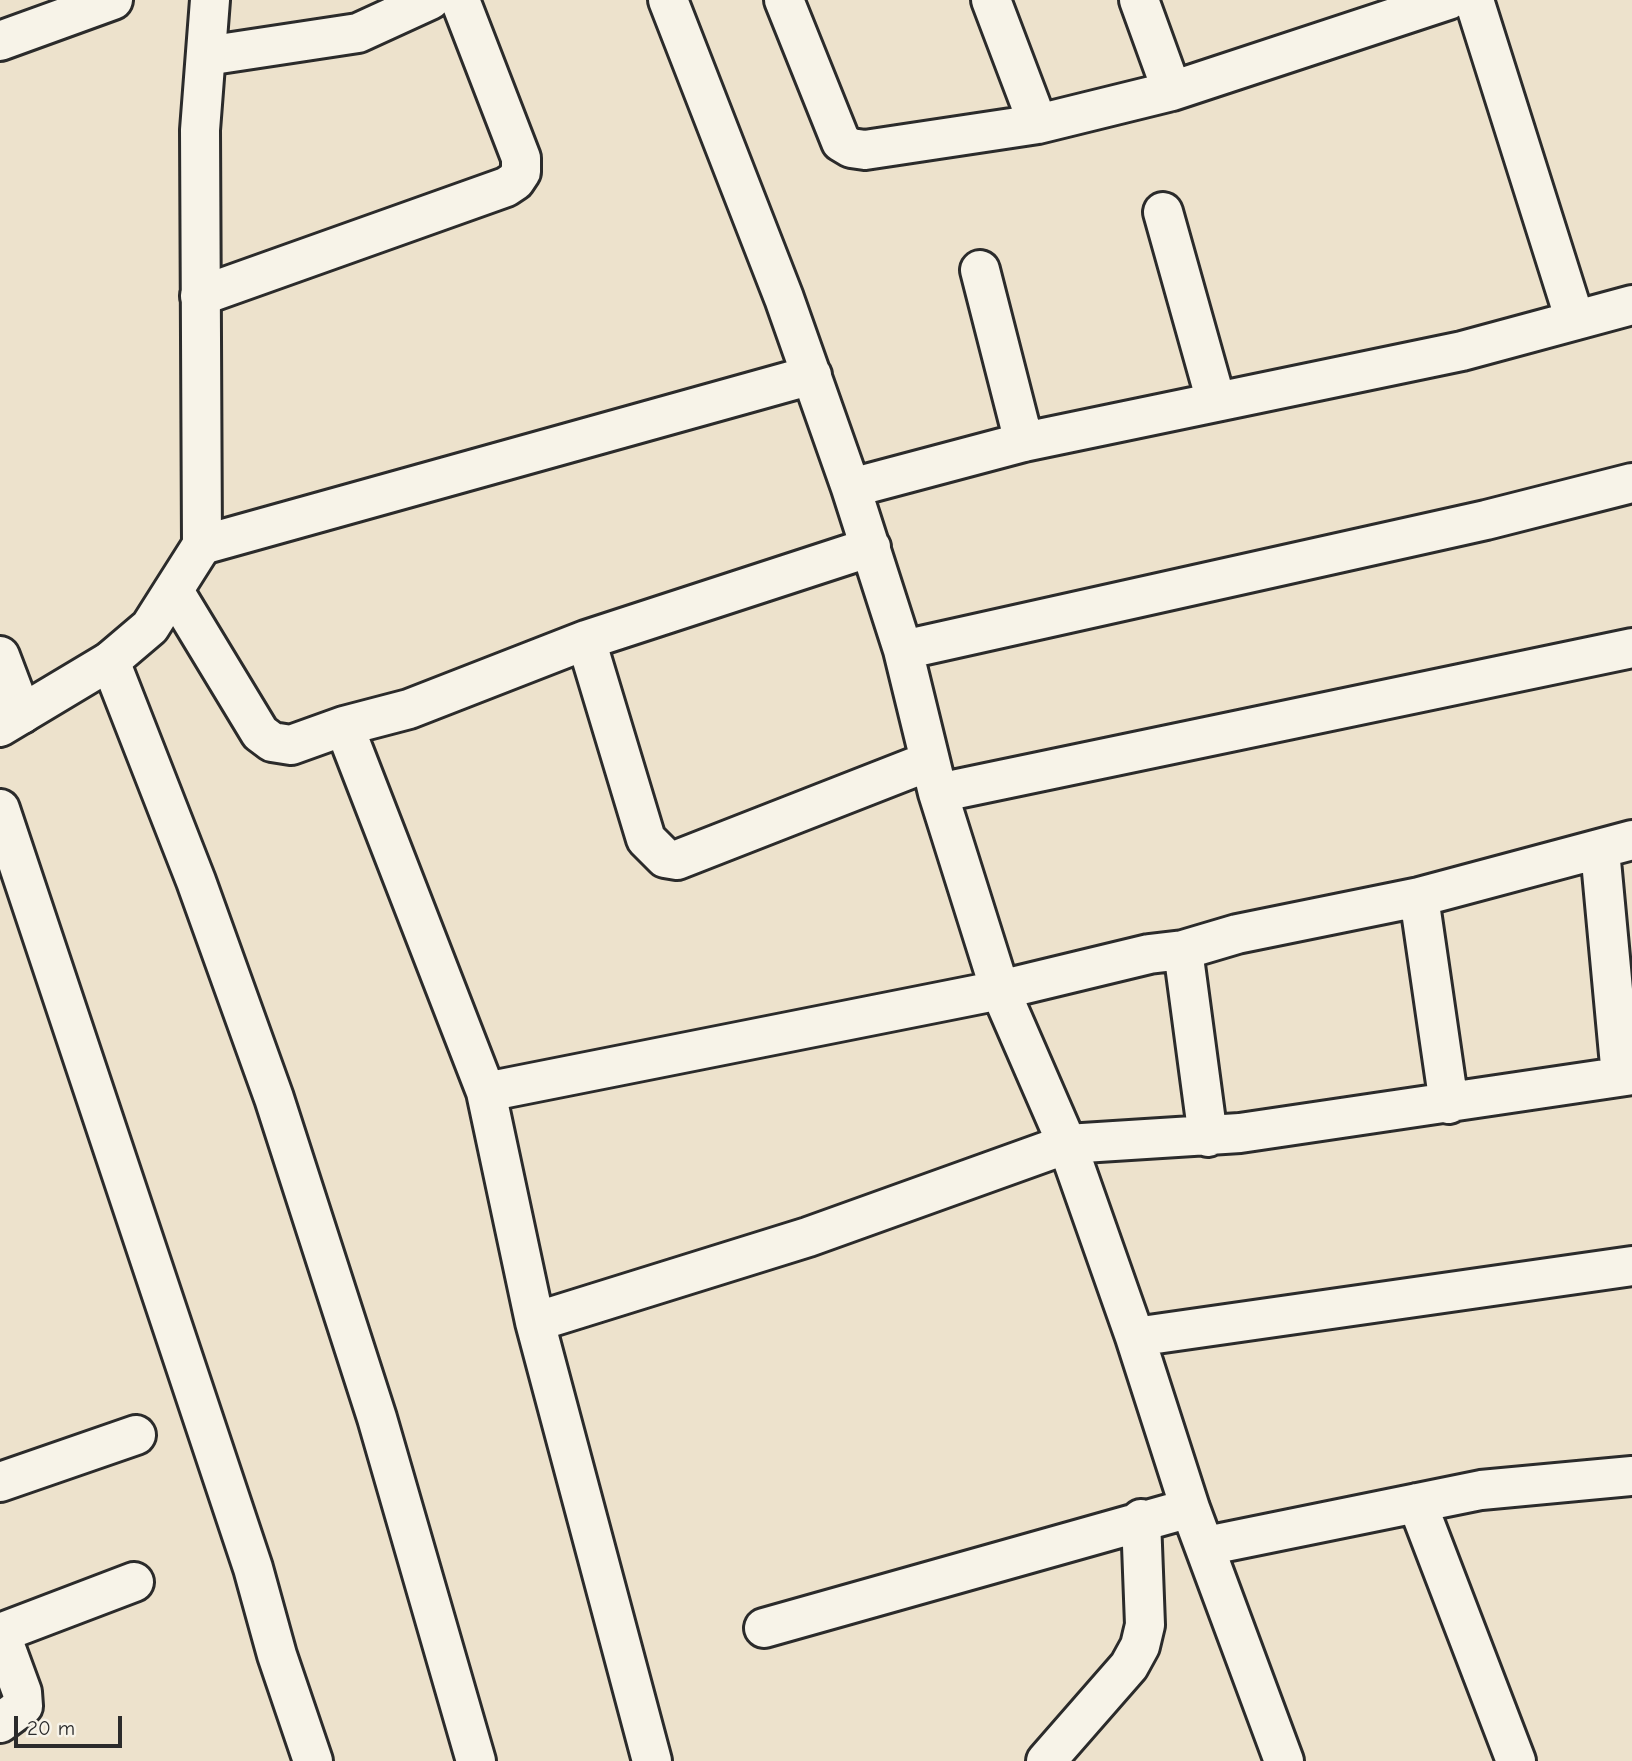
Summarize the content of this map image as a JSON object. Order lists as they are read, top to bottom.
{
  "scale_bar": "20 m"
}
